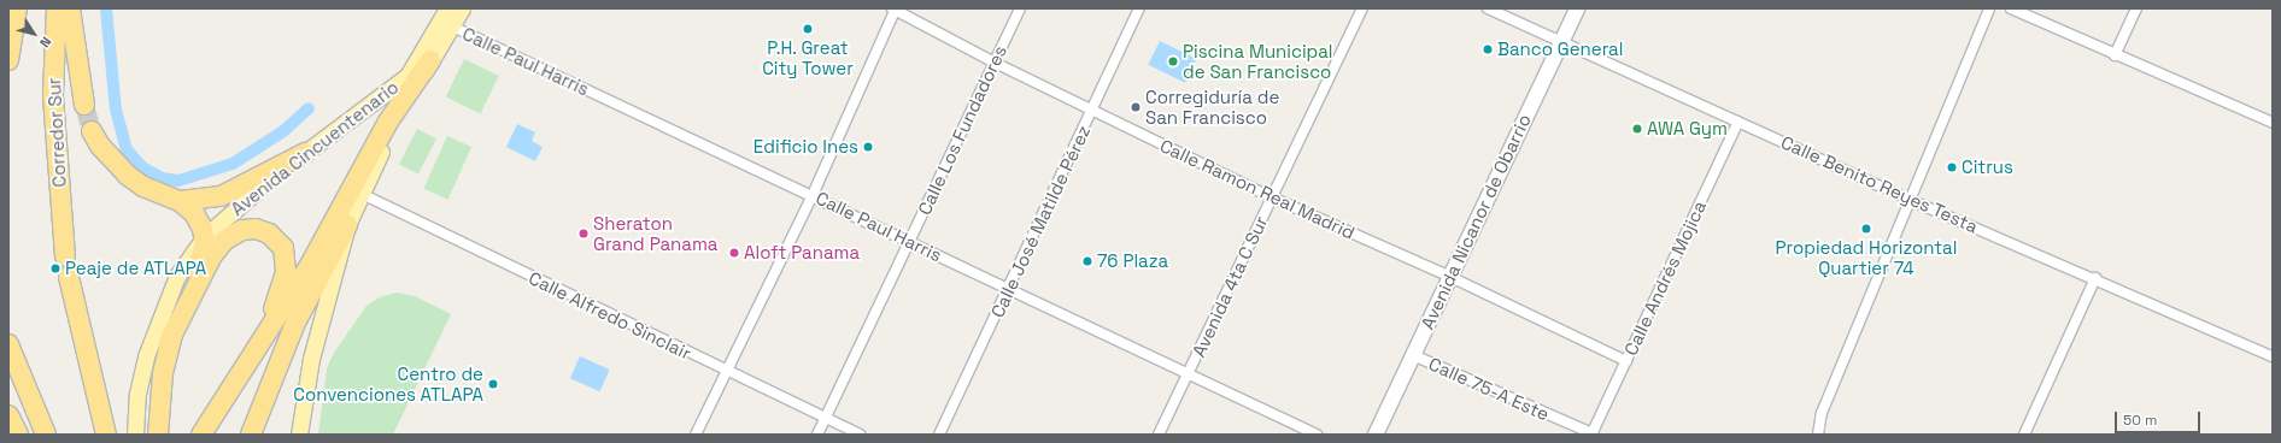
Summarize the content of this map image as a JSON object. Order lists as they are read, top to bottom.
{
  "streets": {
    "highway": ["Corredor Sur"],
    "main road": ["Avenida Cincuentenario", "Avenida Nicanor de Obarrio"],
    "street": [
      "Calle Paul Harris",
      "Calle Los Fundadores",
      "Calle Benito Reyes Testa",
      "Calle Ramon Real Madrid",
      "Calle José Matilde Pérez",
      "Calle Andrés Mojica",
      "Avenida 4ta C Sur",
      "Calle Alfredo Sinclair",
      "Calle 75-A Este"
    ]
  },
  "crossings": [
    ["Calle Paul Harris", "Calle Los Fundadores"],
    ["Calle Paul Harris", "Avenida Cincuentenario"],
    ["Calle Paul Harris", "Calle José Matilde Pérez"],
    ["Calle Paul Harris", "Avenida 4ta C Sur"],
    ["Calle Los Fundadores", "Calle Ramon Real Madrid"],
    ["Calle Los Fundadores", "Calle Alfredo Sinclair"],
    ["Calle Benito Reyes Testa", "Avenida Nicanor de Obarrio"],
    ["Calle Benito Reyes Testa", "Calle Andrés Mojica"],
    ["Calle Ramon Real Madrid", "Calle José Matilde Pérez"],
    ["Calle Ramon Real Madrid", "Avenida Nicanor de Obarrio"],
    ["Calle Ramon Real Madrid", "Calle Andrés Mojica"],
    ["Calle Ramon Real Madrid", "Avenida 4ta C Sur"],
    ["Avenida Nicanor de Obarrio", "Calle 75-A Este"],
    ["Calle Andrés Mojica", "Calle 75-A Este"]
  ],
  "places": [
    "P.H. Great City Tower",
    "Banco General",
    "Piscina Municipal de San Francisco",
    "Corregiduría de San Francisco",
    "AWA Gym",
    "Edificio Ines",
    "Citrus",
    "Propiedad Horizontal Quartier 74",
    "Sheraton Grand Panama",
    "Aloft Panama",
    "76 Plaza",
    "Peaje de ATLAPA",
    "Centro de Convenciones ATLAPA"
  ],
  "scale_bar": "50 m",
  "north": "bottom right"
}
